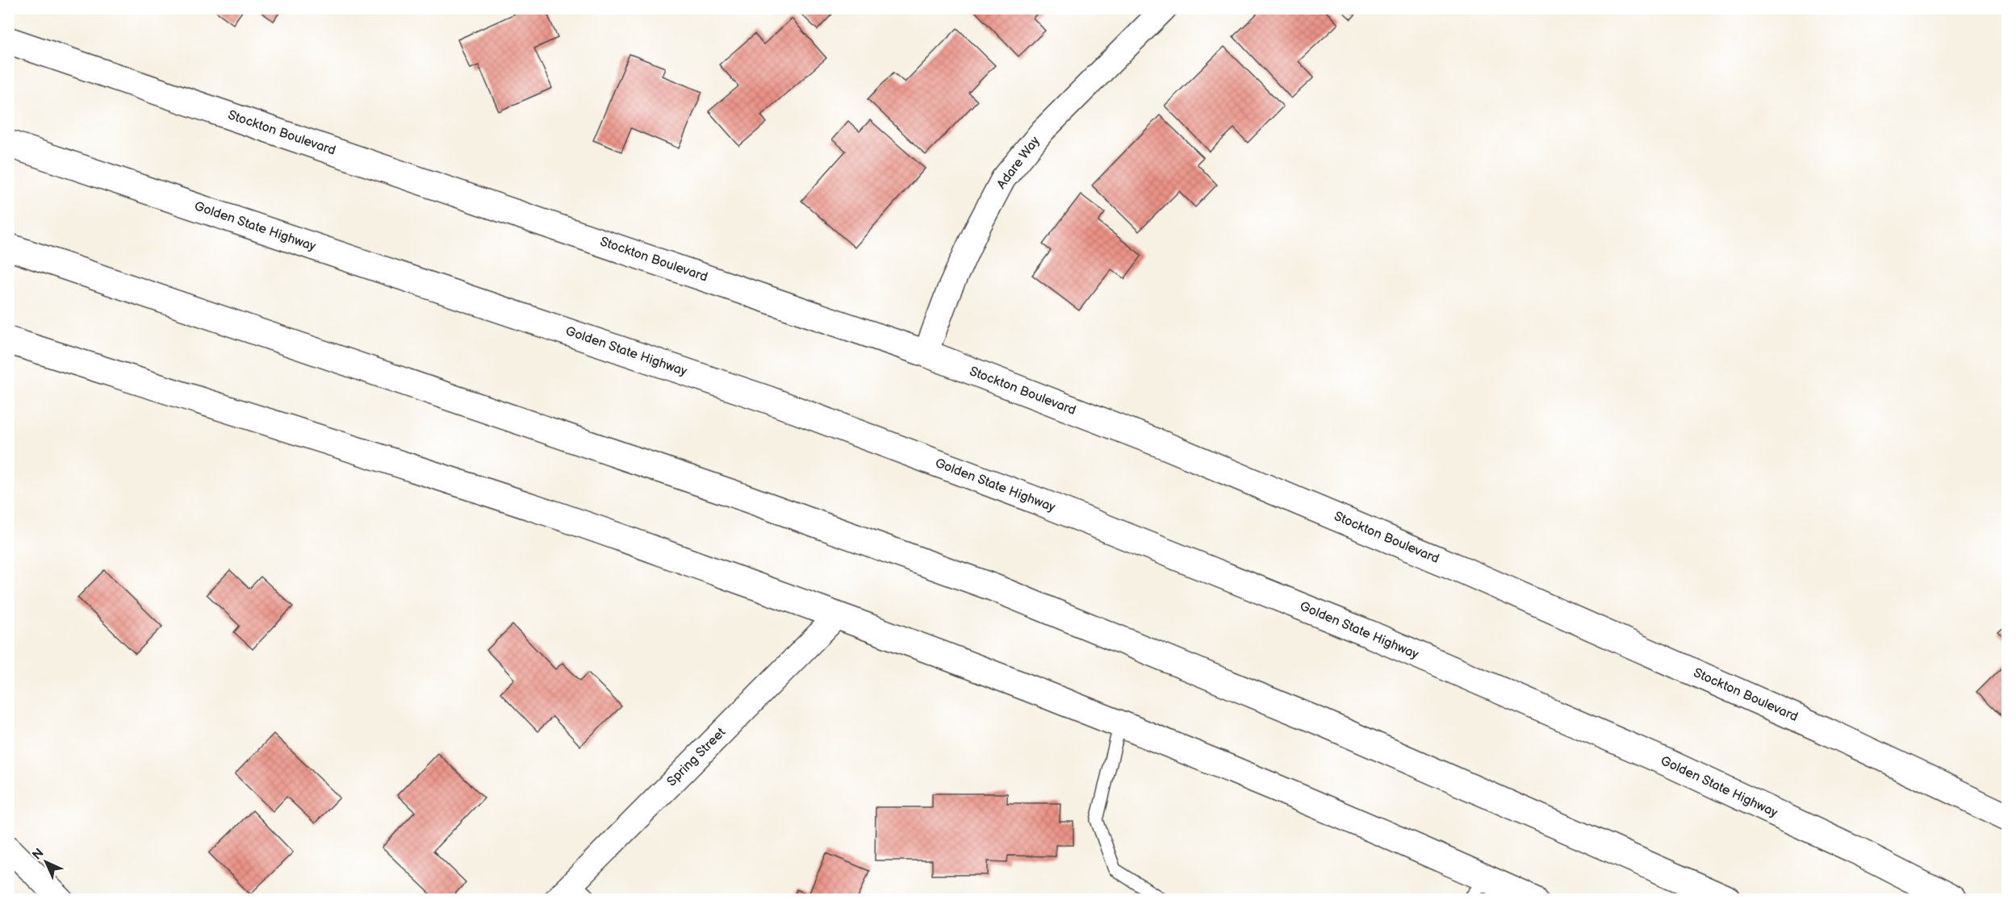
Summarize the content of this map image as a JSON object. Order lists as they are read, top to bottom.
{
  "streets": {
    "main road": ["Stockton Boulevard", "Golden State Highway"],
    "street": ["Adare Way", "Spring Street"]
  },
  "crossings": [
    ["Stockton Boulevard", "Adare Way"]
  ],
  "north": "top left"
}
